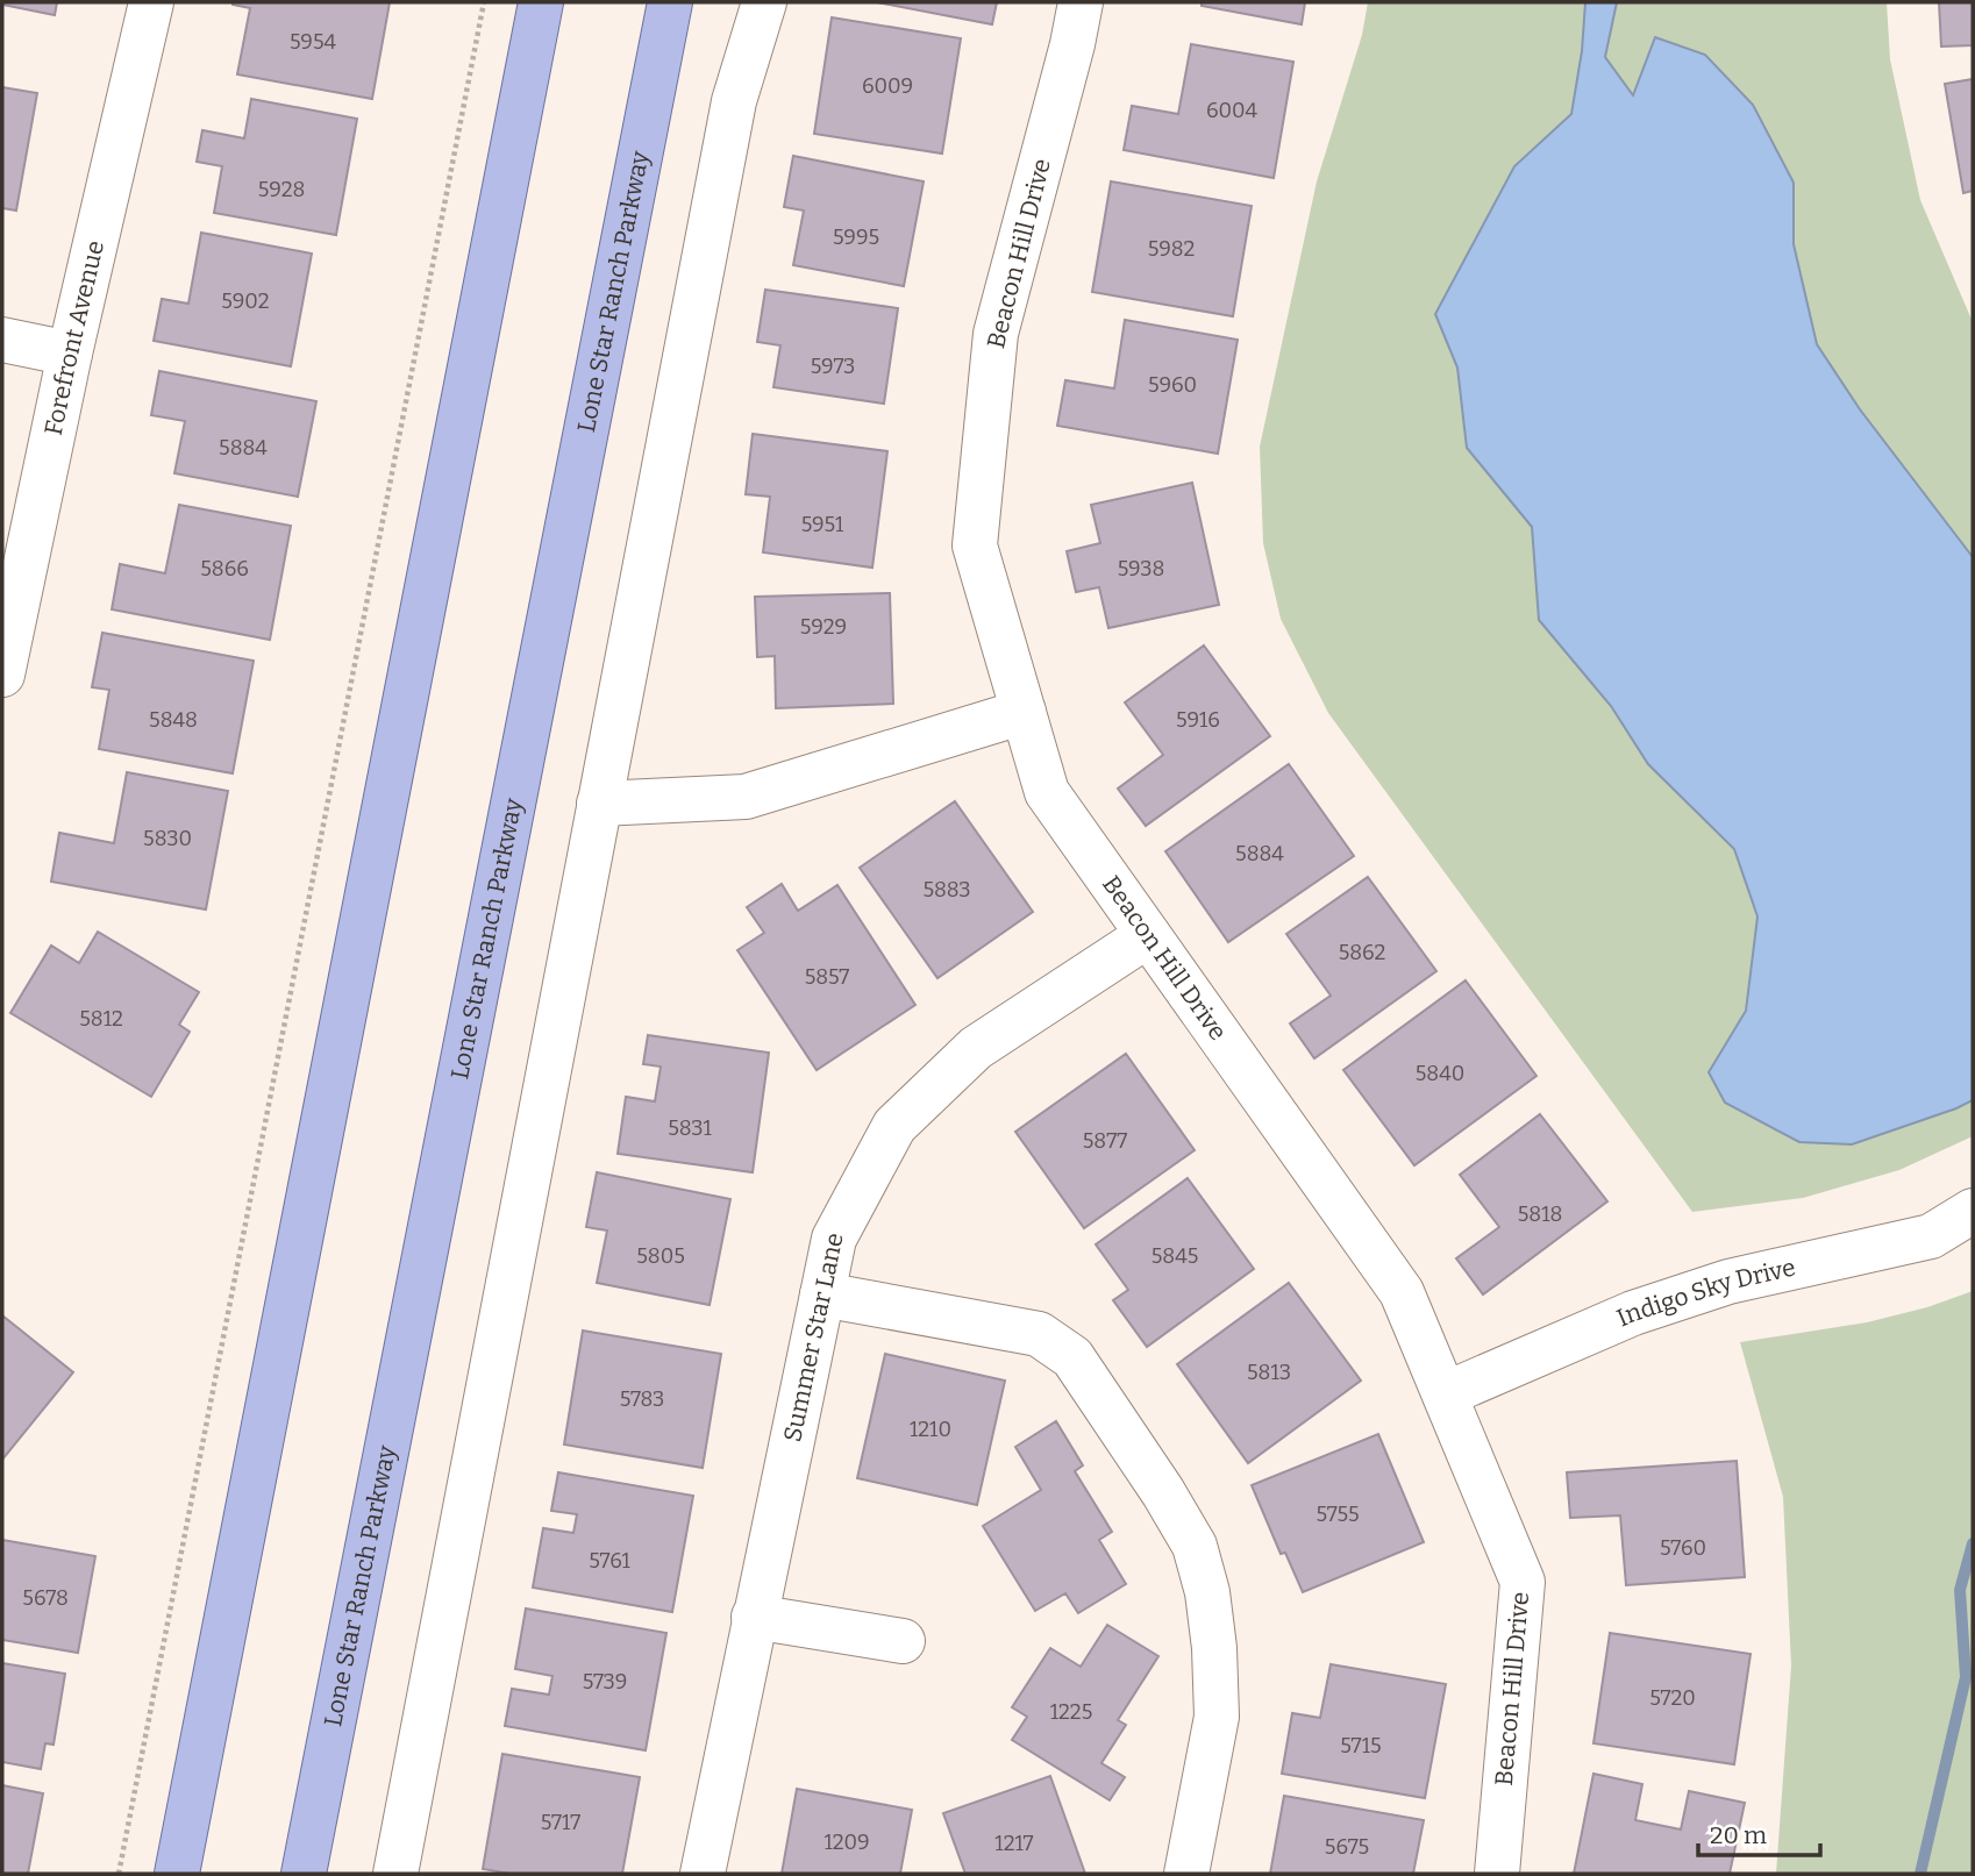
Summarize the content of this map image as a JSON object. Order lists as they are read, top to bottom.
{
  "streets": {
    "main road": ["Lone Star Ranch Parkway"],
    "street": [
      "Beacon Hill Drive",
      "Forefront Avenue",
      "Indigo Sky Drive",
      "Summer Star Lane"
    ]
  },
  "crossings": [
    ["Beacon Hill Drive", "Indigo Sky Drive"],
    ["Beacon Hill Drive", "Summer Star Lane"]
  ],
  "house_numbers": [
    "5954",
    "6009",
    "6004",
    "5928",
    "5995",
    "5982",
    "5902",
    "5973",
    "5960",
    "5884",
    "5951",
    "5866",
    "5938",
    "5929",
    "5848",
    "5916",
    "5830",
    "5884",
    "5883",
    "5862",
    "5857",
    "5812",
    "5840",
    "5831",
    "5877",
    "5818",
    "5805",
    "5845",
    "5813",
    "5783",
    "1210",
    "5755",
    "5760",
    "5761",
    "5678",
    "5739",
    "5720",
    "1225",
    "5715",
    "5717",
    "1209",
    "1217",
    "5675"
  ],
  "scale_bar": "20 m"
}
